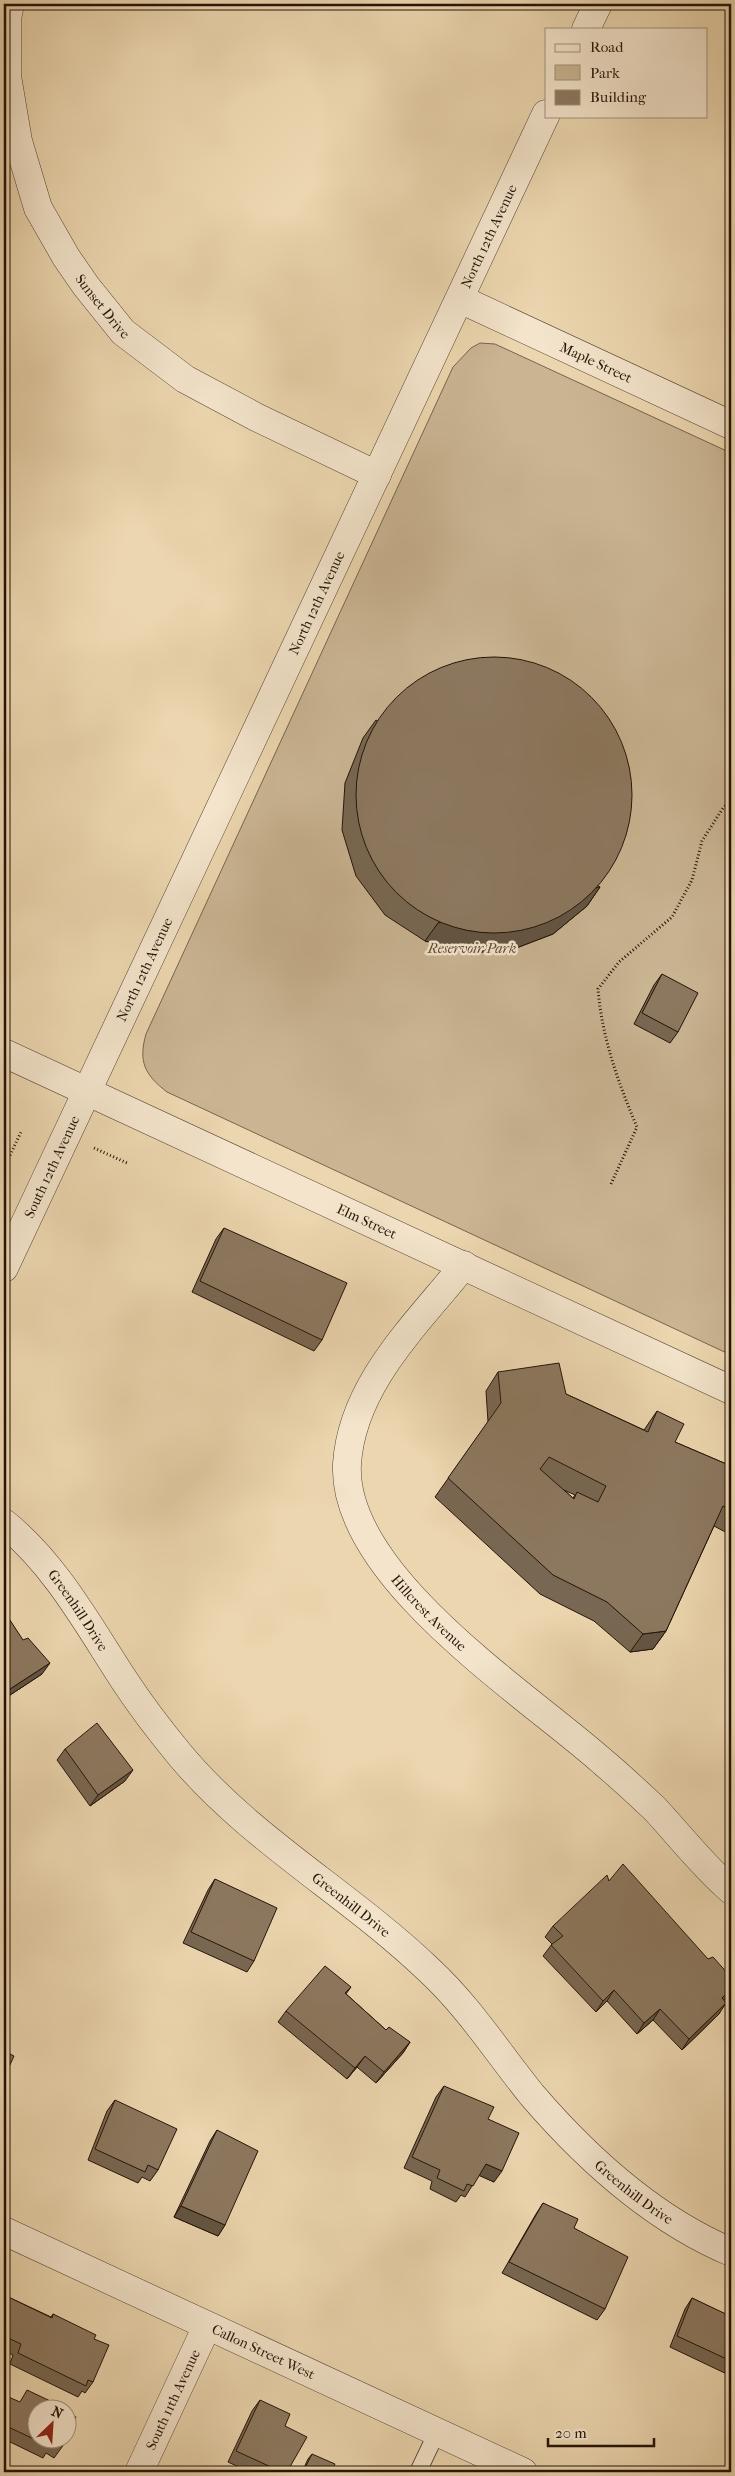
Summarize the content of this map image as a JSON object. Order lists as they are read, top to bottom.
{
  "streets": {
    "street": [
      "North 12th Avenue",
      "Sunset Drive",
      "Maple Street",
      "South 12th Avenue",
      "Elm Street",
      "Greenhill Drive",
      "Hillcrest Avenue",
      "Callon Street West",
      "South 11th Avenue"
    ]
  },
  "crossings": [
    ["North 12th Avenue", "Sunset Drive"],
    ["North 12th Avenue", "Maple Street"],
    ["North 12th Avenue", "South 12th Avenue"],
    ["North 12th Avenue", "Elm Street"],
    ["South 12th Avenue", "Elm Street"],
    ["Elm Street", "Hillcrest Avenue"],
    ["Callon Street West", "South 11th Avenue"]
  ],
  "parks": ["Reservoir Park"],
  "legend": ["Road", "Park", "Building"],
  "scale_bar": "20 m",
  "north": "top right"
}
